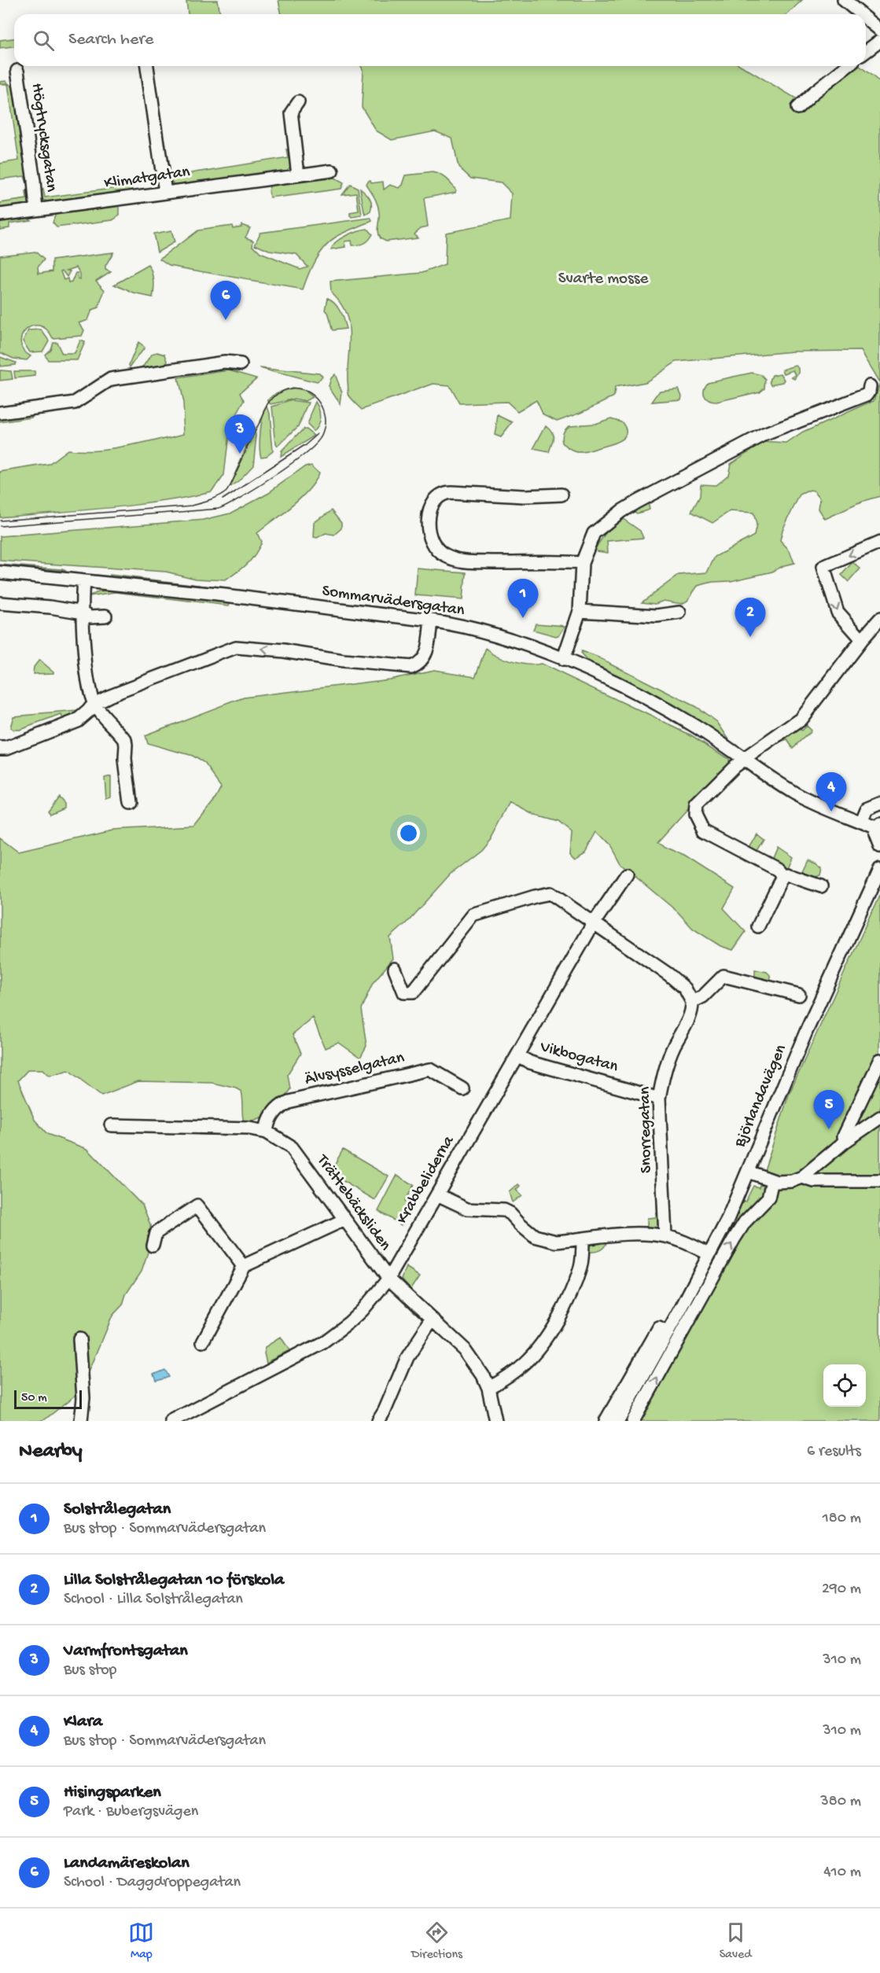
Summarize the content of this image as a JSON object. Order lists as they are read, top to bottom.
{
  "streets": {
    "street": [
      "Högtrycksgatan",
      "Klimatgatan",
      "Sommarvädersgatan",
      "Vikbogatan",
      "Älvsysselgatan",
      "Björlandavägen",
      "Snorregatan",
      "Krabbeliderna",
      "Trättebäcksliden"
    ]
  },
  "crossings": [
    ["Högtrycksgatan", "Klimatgatan"],
    ["Vikbogatan", "Snorregatan"],
    ["Vikbogatan", "Krabbeliderna"],
    ["Älvsysselgatan", "Trättebäcksliden"],
    ["Krabbeliderna", "Trättebäcksliden"]
  ],
  "parks": ["Svarte mosse"],
  "scale_bar": "50 m",
  "page": {
    "search": "Search here",
    "pins": [
      "6",
      "3",
      "1",
      "2",
      "4",
      "5"
    ],
    "scale": "50 m",
    "heading": ["Nearby", "6 results"],
    "list": [
      {
        "mark": "1",
        "name": "Solstrålegatan",
        "note": "Bus stop · Sommarvädersgatan",
        "value": "180 m"
      },
      {
        "mark": "2",
        "name": "Lilla Solstrålegatan 10 förskola",
        "note": "School · Lilla Solstrålegatan",
        "value": "290 m"
      },
      {
        "mark": "3",
        "name": "Varmfrontsgatan",
        "note": "Bus stop",
        "value": "310 m"
      },
      {
        "mark": "4",
        "name": "Klara",
        "note": "Bus stop · Sommarvädersgatan",
        "value": "310 m"
      },
      {
        "mark": "5",
        "name": "Hisingsparken",
        "note": "Park · Bubergsvägen",
        "value": "380 m"
      },
      {
        "mark": "6",
        "name": "Landamäreskolan",
        "note": "School · Daggdroppegatan",
        "value": "410 m"
      }
    ],
    "nav": ["Map", "Directions", "Saved"]
  }
}
